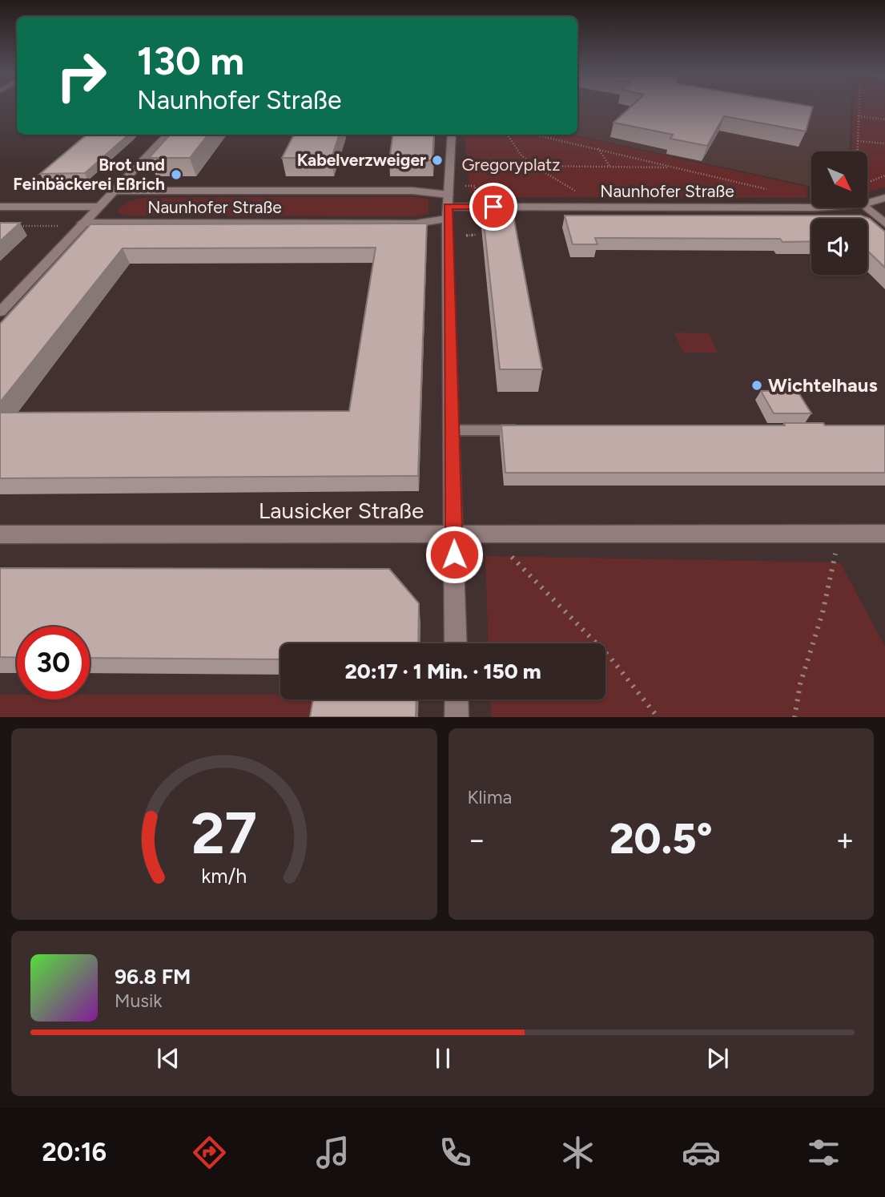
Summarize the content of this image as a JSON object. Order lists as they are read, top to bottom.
{
  "streets": {
    "street": ["Naunhofer Straße", "Lausicker Straße"]
  },
  "parks": ["Gregoryplatz"],
  "places": ["Kabelverzweiger", "Brot und Feinbäckerei Eßrich", "Wichtelhaus"],
  "north": "bottom right",
  "page": {
    "turn": ["130 m", "Naunhofer Straße"],
    "limit": "30",
    "trip": "20:17 · 1 Min. · 150 m",
    "tile": "Klima",
    "heat": ["−", "20.5°", "+"],
    "song": ["96.8 FM", "Musik"],
    "tabs": "20:16",
    "gauge": ["27", "km/h"]
  }
}
